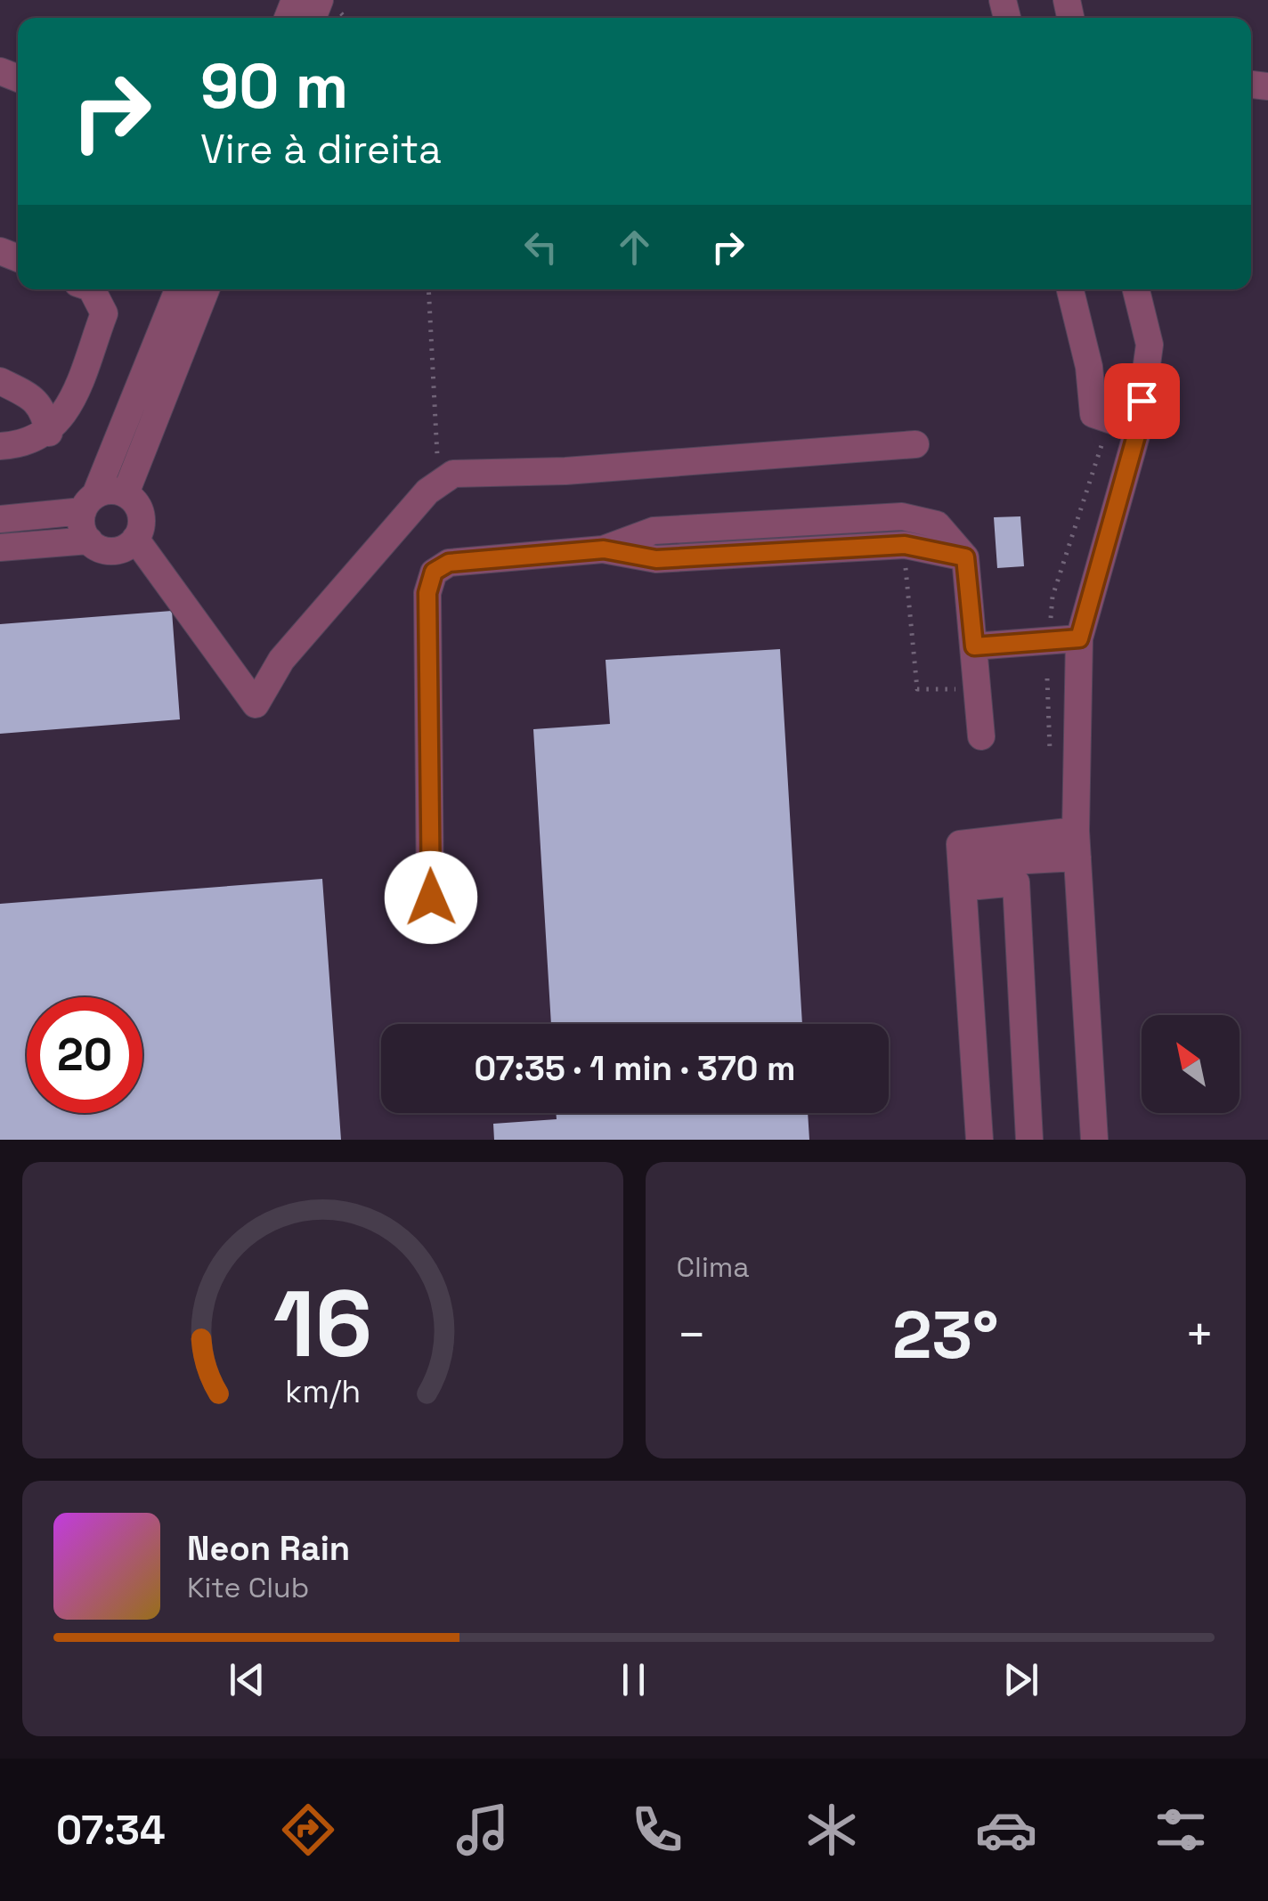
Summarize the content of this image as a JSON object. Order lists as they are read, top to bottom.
{
  "north": "top left",
  "page": {
    "turn": ["90 m", "Vire à direita"],
    "limit": "20",
    "trip": "07:35 · 1 min · 370 m",
    "tile": "Clima",
    "heat": ["−", "23°", "+"],
    "song": ["Neon Rain", "Kite Club"],
    "tabs": "07:34",
    "gauge": ["16", "km/h"]
  }
}
